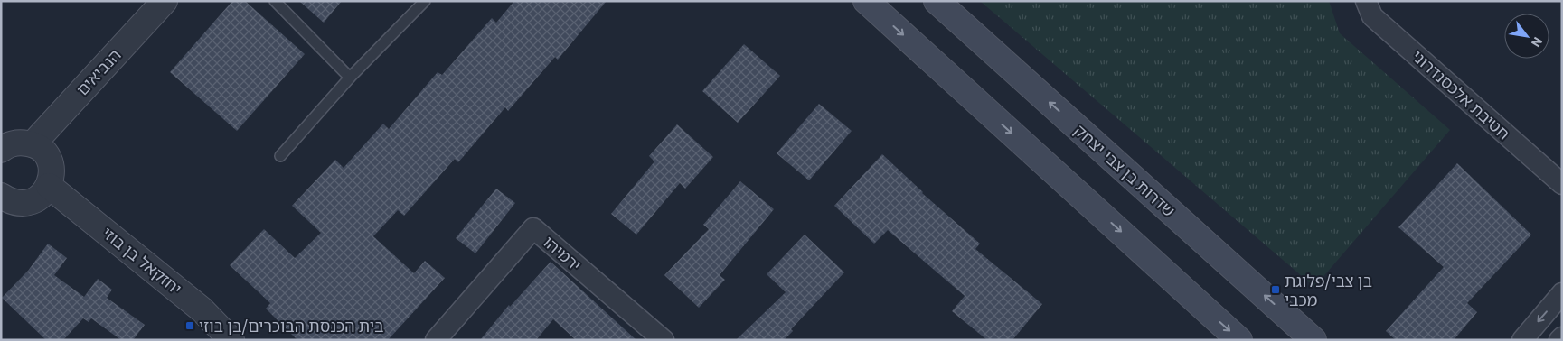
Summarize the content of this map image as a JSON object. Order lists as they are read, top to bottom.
{
  "streets": {
    "main road": ["שדרות בן צבי יצחק"],
    "street": [
      "הנביאים",
      "חטיבת אלכסנדרוני",
      "ירמיהו",
      "יחזקאל בן בוזי"
    ]
  },
  "places": {
    "transit": ["בן צבי/פלוגת מכבי", "בית הכנסת הבוכרים/בן בוזי"]
  },
  "north": "bottom right"
}
